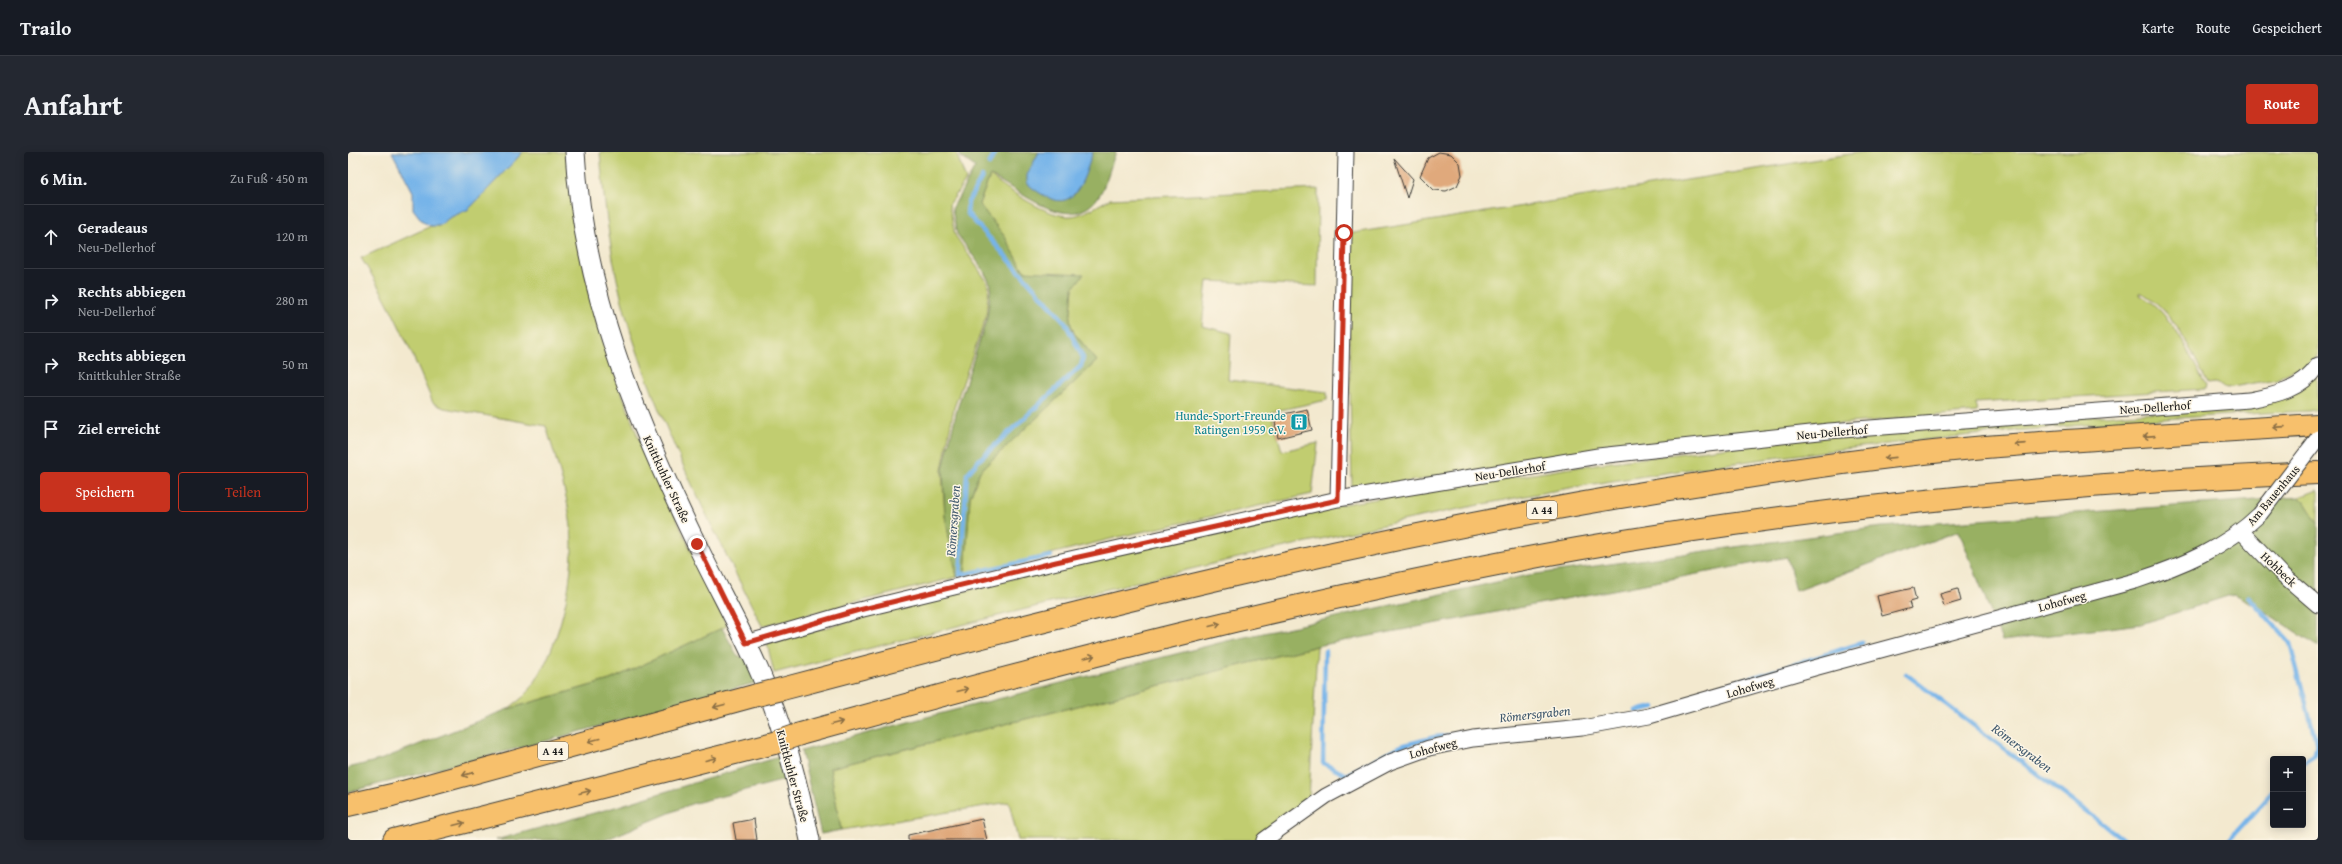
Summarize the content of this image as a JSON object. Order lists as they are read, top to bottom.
{
  "streets": {
    "highway": ["A 44"],
    "street": [
      "Neu-Dellerhof",
      "Knittkuhler Straße",
      "Am Bauenhaus",
      "Hohbeck",
      "Lohofweg"
    ]
  },
  "crossings": [
    ["Neu-Dellerhof", "Knittkuhler Straße"],
    ["Am Bauenhaus", "Hohbeck"],
    ["Am Bauenhaus", "Lohofweg"],
    ["Hohbeck", "Lohofweg"]
  ],
  "water": ["Römersgraben"],
  "places": {
    "building": ["Hunde-Sport-Freunde Ratingen 1959 e.V."]
  },
  "page": {
    "header": "Trailo",
    "nav": ["Karte", "Route", "Gespeichert"],
    "title": "Anfahrt",
    "buttons": [
      "Route",
      ["Speichern", "Teilen"]
    ],
    "heading": ["6 Min.", "Zu Fuß · 450 m"],
    "list": [
      ["Geradeaus", "Neu-Dellerhof", "120 m"],
      ["Rechts abbiegen", "Neu-Dellerhof", "280 m"],
      ["Rechts abbiegen", "Knittkuhler Straße", "50 m"],
      "Ziel erreicht"
    ],
    "map_buttons": ["+", "−"]
  }
}
